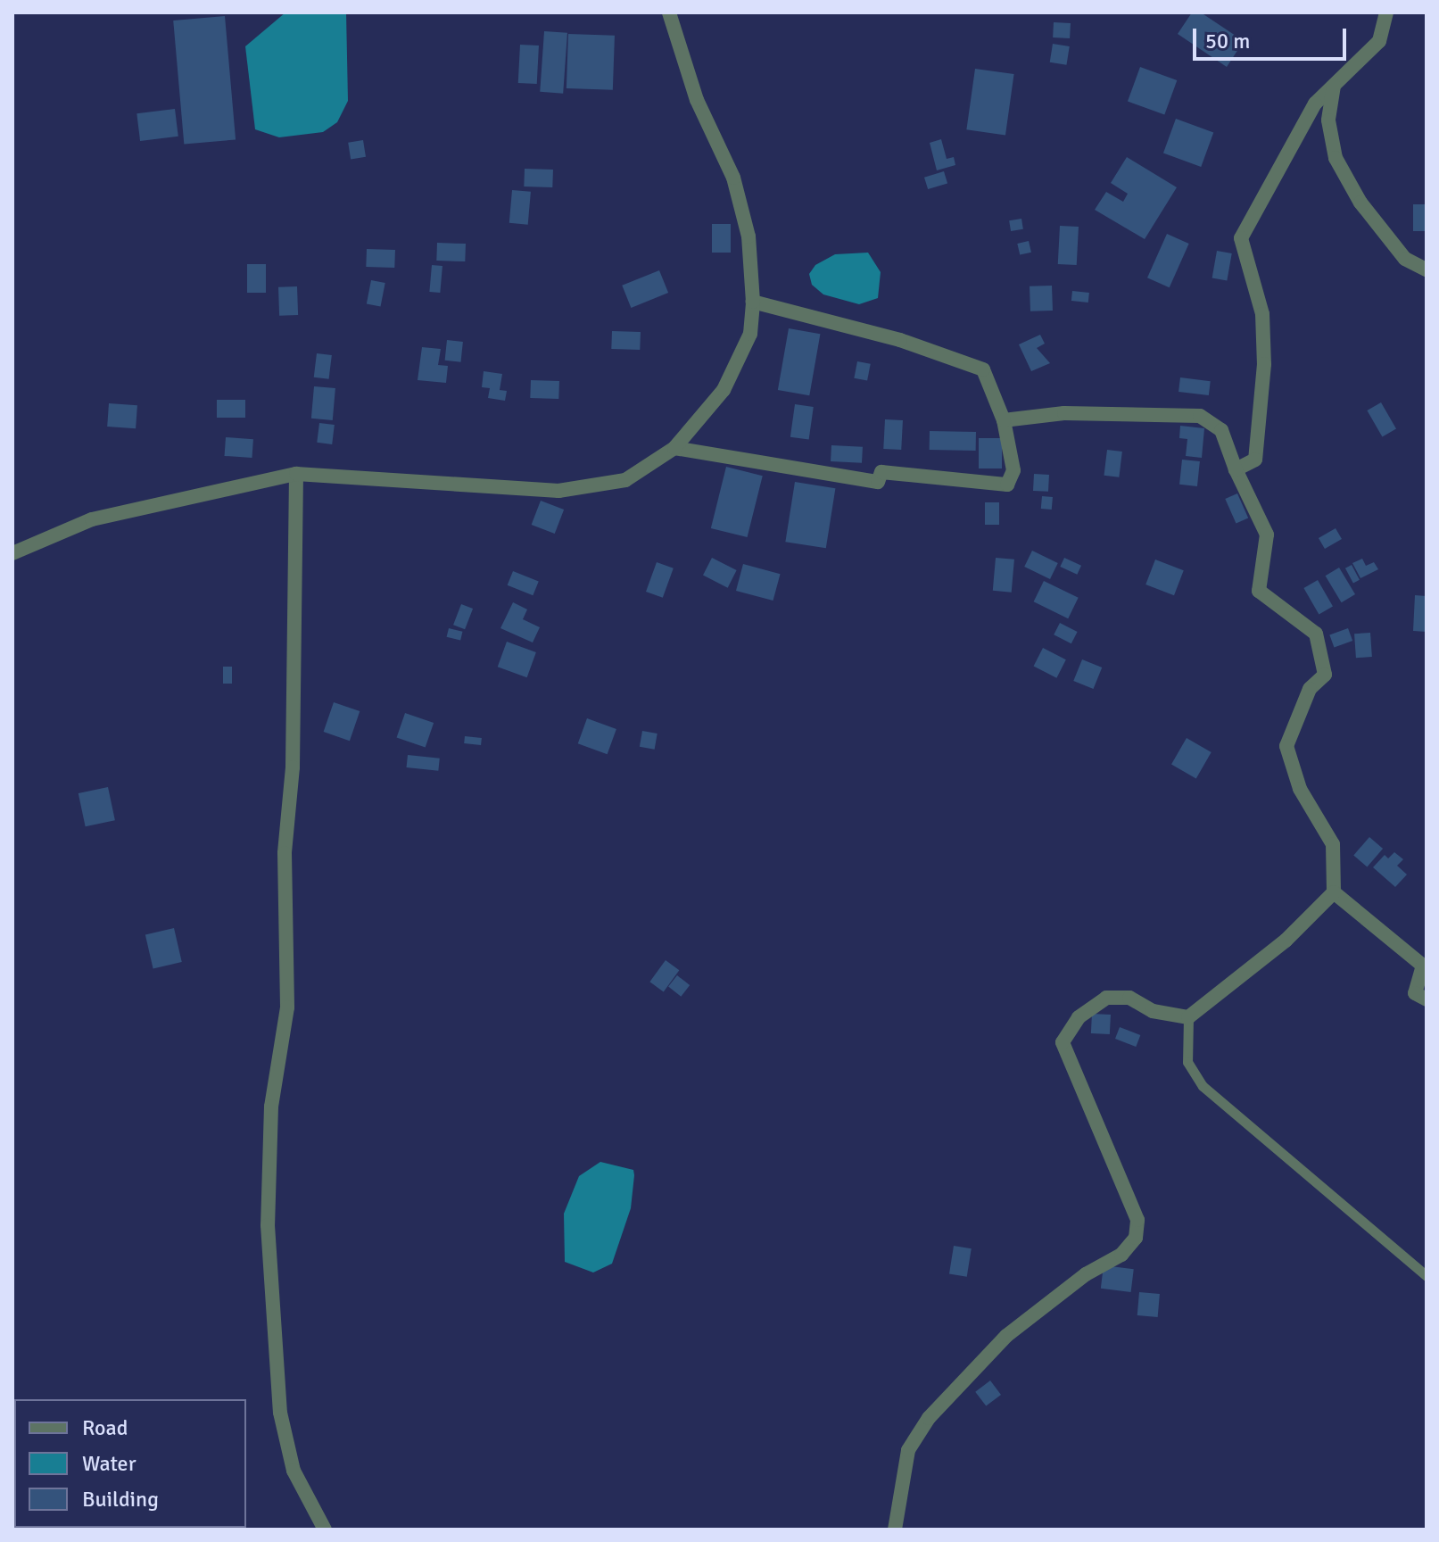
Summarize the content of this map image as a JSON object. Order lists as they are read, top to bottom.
{
  "legend": ["Road", "Water", "Building"],
  "scale_bar": "50 m"
}
